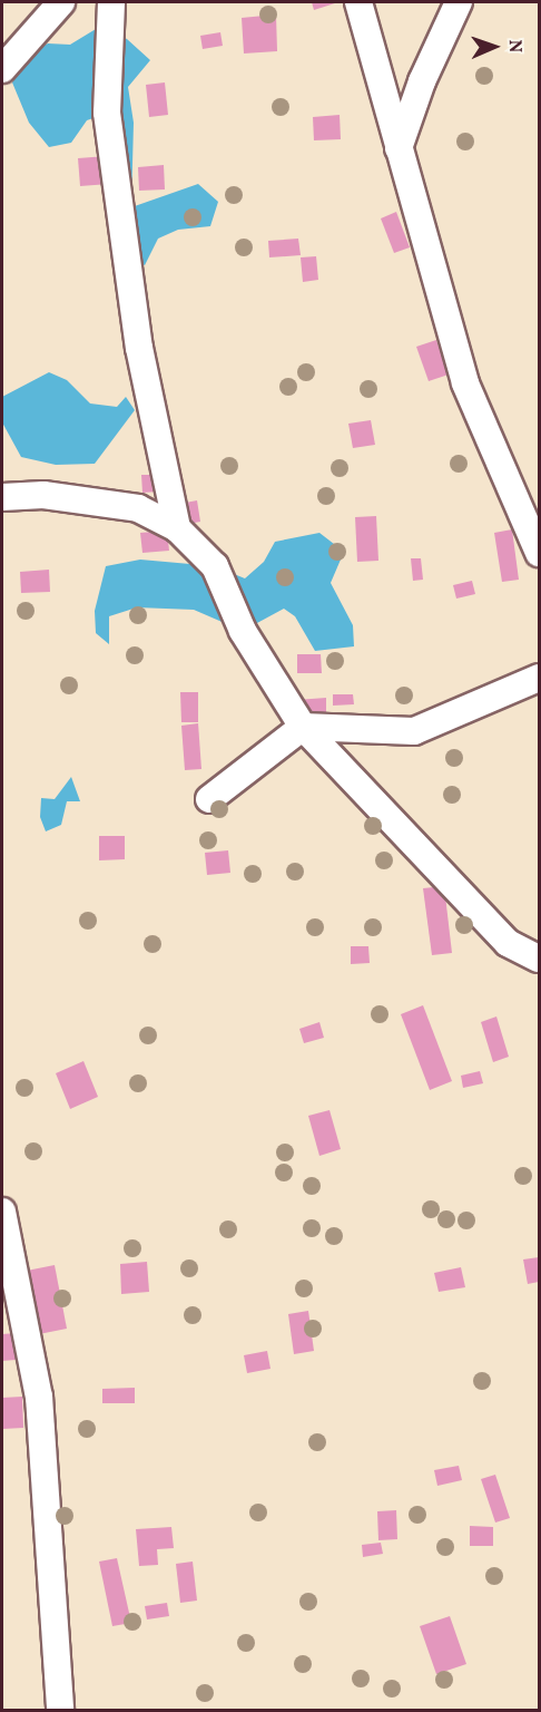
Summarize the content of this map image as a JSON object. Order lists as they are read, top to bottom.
{
  "north": "right"
}
